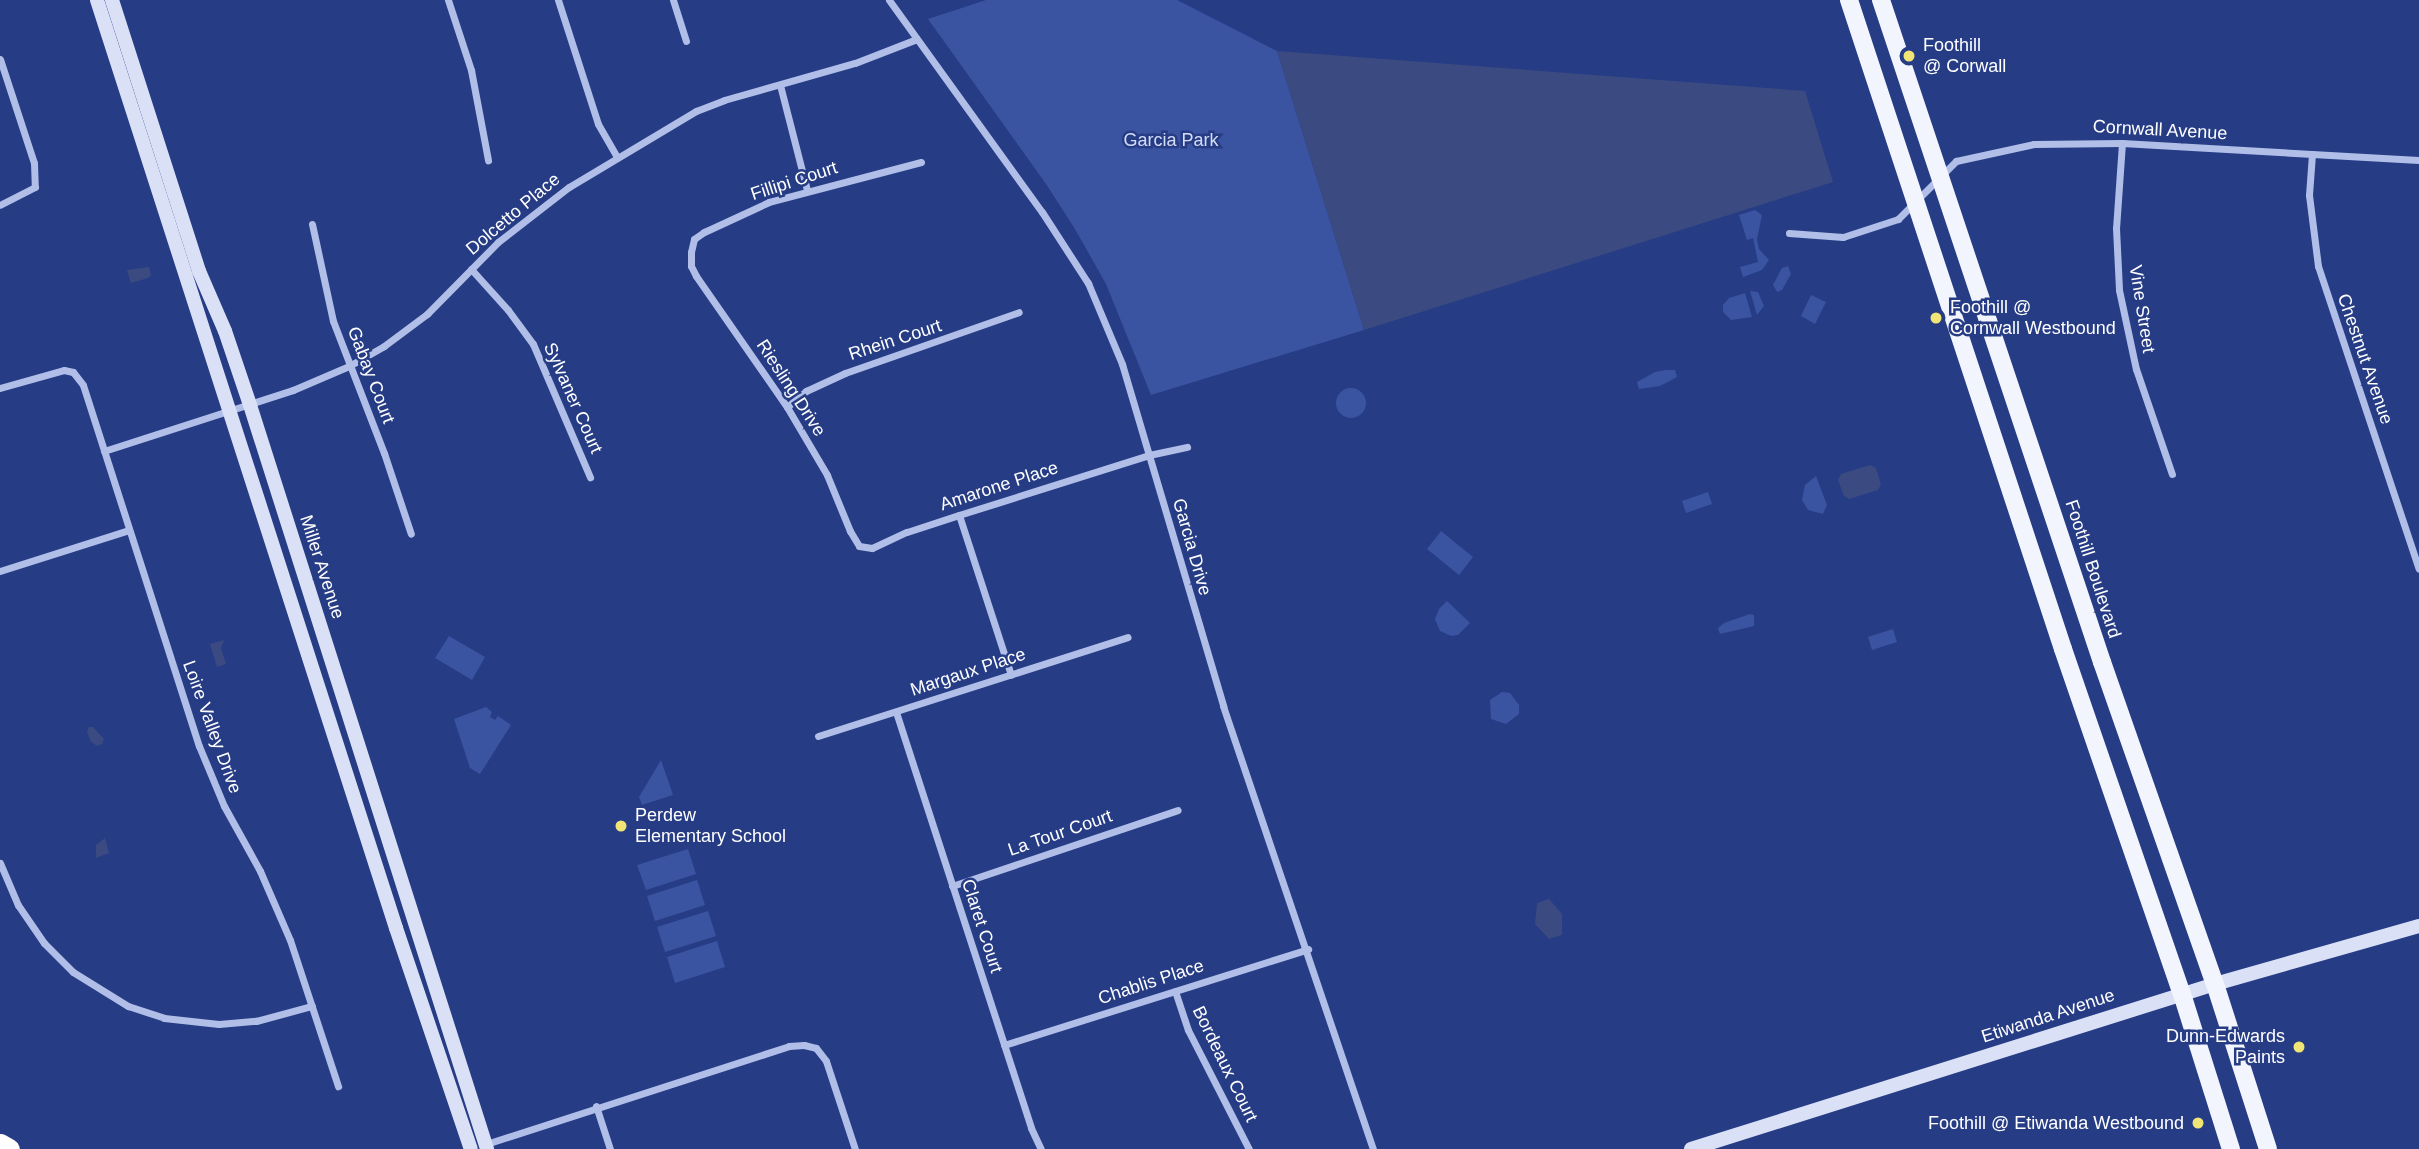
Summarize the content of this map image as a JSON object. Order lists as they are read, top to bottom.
{
  "streets": {
    "main road": ["Miller Avenue", "Foothill Boulevard", "Etiwanda Avenue"],
    "street": [
      "Cornwall Avenue",
      "Fillipi Court",
      "Dolcetto Place",
      "Vine Street",
      "Rhein Court",
      "Chestnut Avenue",
      "Gabay Court",
      "Riesling Drive",
      "Sylvaner Court",
      "Amarone Place",
      "Garcia Drive",
      "Margaux Place",
      "Loire Valley Drive",
      "La Tour Court",
      "Claret Court",
      "Chablis Place",
      "Bordeaux Court"
    ]
  },
  "crossings": [
    ["Cornwall Avenue", "Vine Street"],
    ["Cornwall Avenue", "Chestnut Avenue"],
    ["Cornwall Avenue", "Foothill Boulevard"],
    ["Fillipi Court", "Riesling Drive"],
    ["Dolcetto Place", "Gabay Court"],
    ["Dolcetto Place", "Sylvaner Court"],
    ["Dolcetto Place", "Garcia Drive"],
    ["Dolcetto Place", "Miller Avenue"],
    ["Dolcetto Place", "Loire Valley Drive"],
    ["Rhein Court", "Riesling Drive"],
    ["Riesling Drive", "Amarone Place"],
    ["Amarone Place", "Garcia Drive"],
    ["Garcia Drive", "Chablis Place"],
    ["Foothill Boulevard", "Etiwanda Avenue"],
    ["Margaux Place", "Claret Court"],
    ["La Tour Court", "Claret Court"],
    ["Claret Court", "Chablis Place"],
    ["Chablis Place", "Bordeaux Court"]
  ],
  "parks": ["Garcia Park"],
  "places": [
    "Foothill @ Corwall",
    "Foothill @ Cornwall Westbound",
    "Perdew Elementary School",
    "Dunn-Edwards Paints",
    "Foothill @ Etiwanda Westbound"
  ]
}
